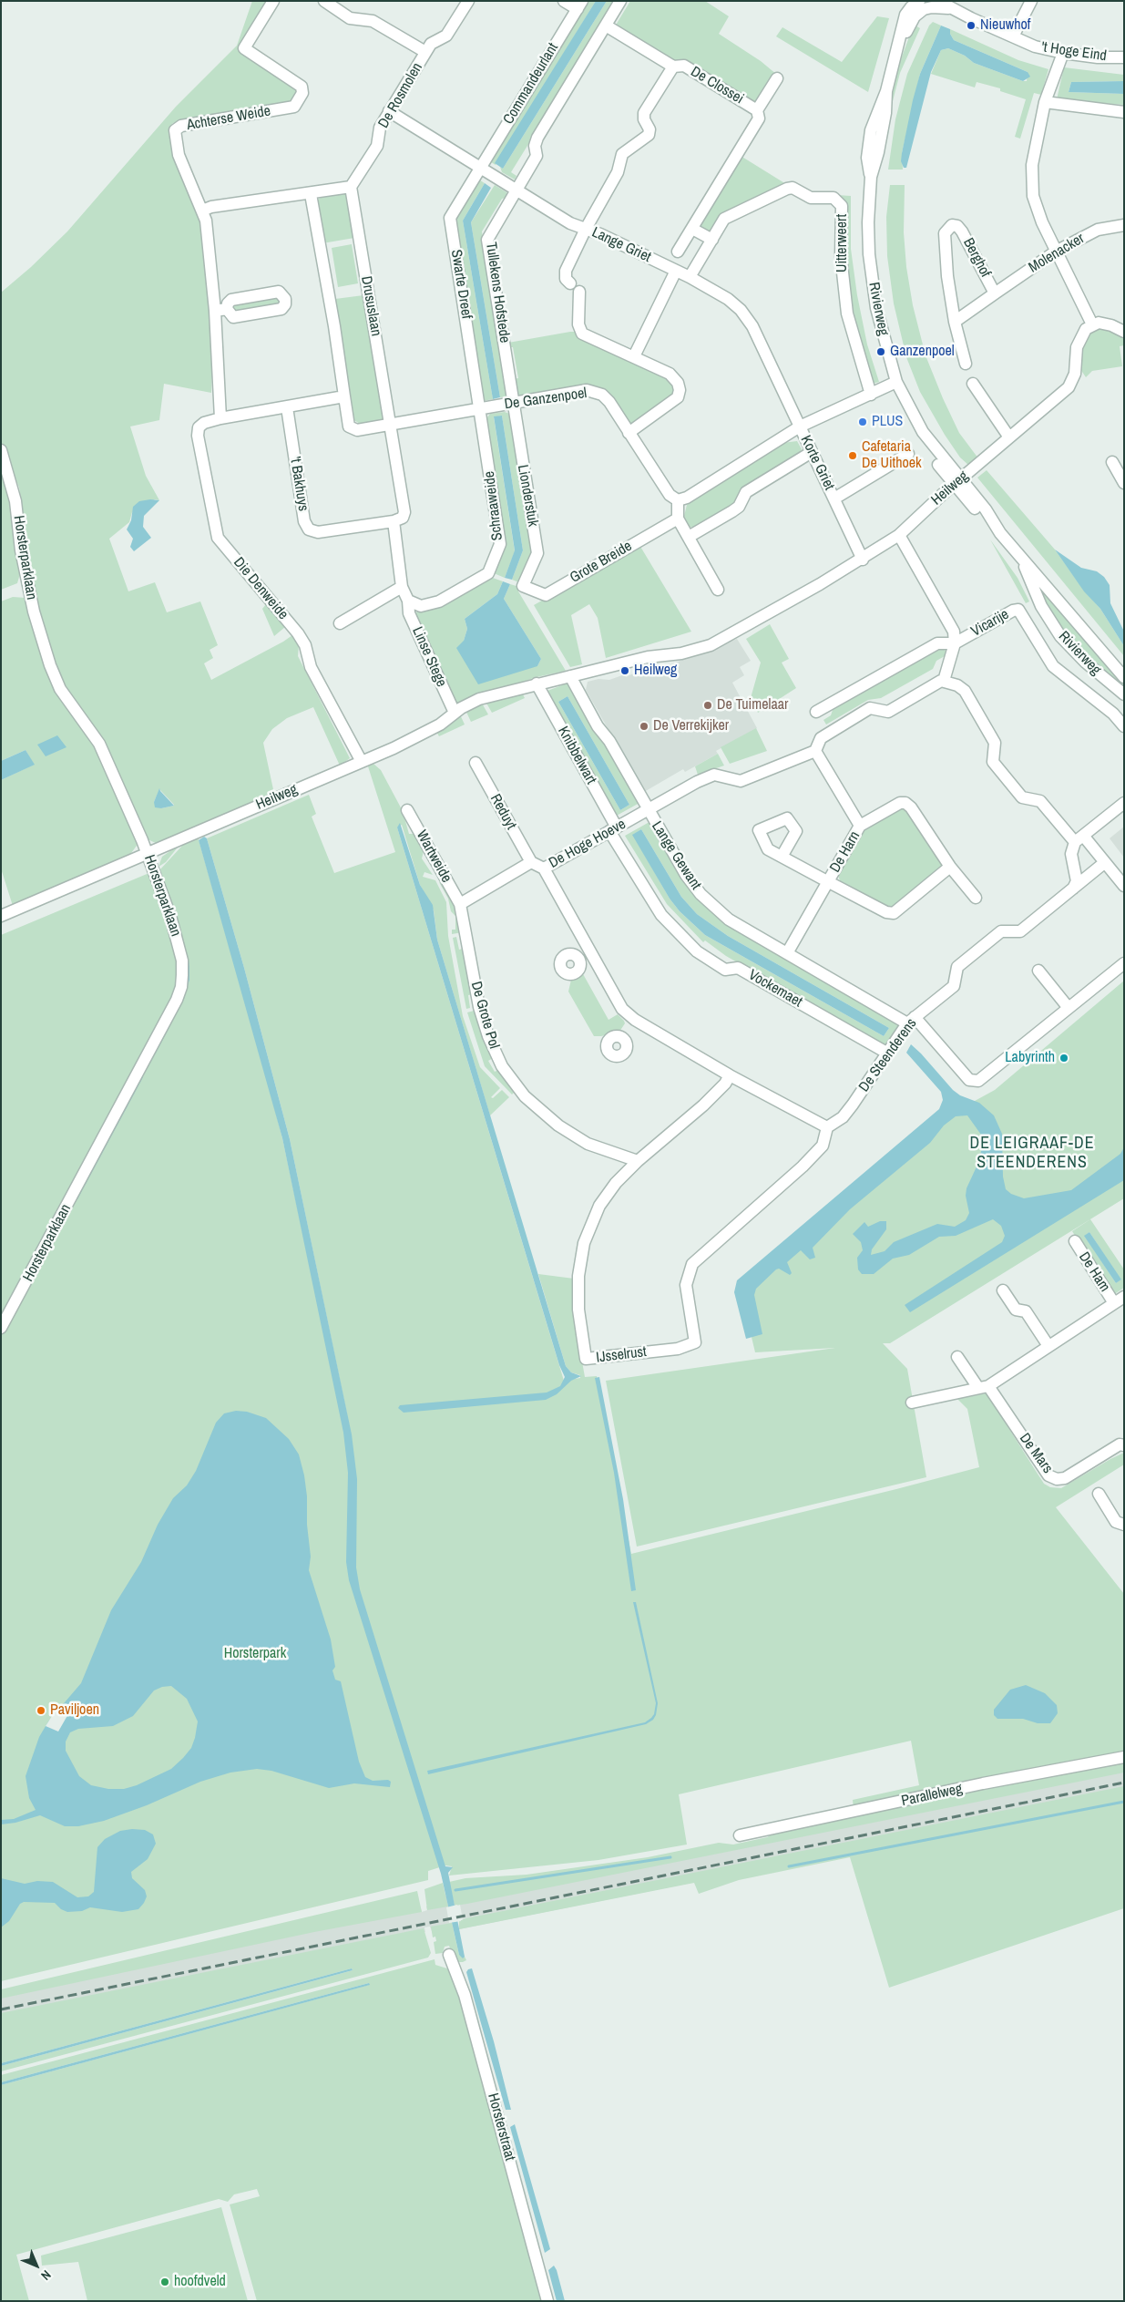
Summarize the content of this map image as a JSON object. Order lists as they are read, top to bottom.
{
  "streets": {
    "street": [
      "'t Hoge Eind",
      "Commandeurlant",
      "De Clossei",
      "De Rosmolen",
      "Achterse Weide",
      "Uitterweert",
      "Lange Griet",
      "Molenacker",
      "Berghof",
      "Swarte Dreef",
      "Tullekens Hofstede",
      "Drususlaan",
      "Rivierweg",
      "De Ganzenpoel",
      "Korte Griet",
      "'t Bakhuys",
      "Heilweg",
      "Lionderstuk",
      "Schraaweide",
      "Horsterparklaan",
      "Grote Breide",
      "Die Denweide",
      "Vicarije",
      "Linse Stege",
      "Knibbelwart",
      "Reduyt",
      "De Hoge Hoeve",
      "De Harn",
      "Lange Gewant",
      "Wartweide",
      "Vockemaet",
      "De Grote Pol",
      "De Steenderens",
      "De Ham",
      "IJsselrust",
      "De Mars",
      "Parallelweg",
      "Horsterstraat"
    ]
  },
  "crossings": [
    ["'t Hoge Eind", "Rivierweg"],
    ["Commandeurlant", "Lange Griet"],
    ["Commandeurlant", "Swarte Dreef"],
    ["De Clossei", "Tullekens Hofstede"],
    ["De Rosmolen", "Lange Griet"],
    ["De Rosmolen", "Drususlaan"],
    ["Achterse Weide", "Die Denweide"],
    ["Uitterweert", "Lange Griet"],
    ["Lange Griet", "Swarte Dreef"],
    ["Lange Griet", "Tullekens Hofstede"],
    ["Lange Griet", "Korte Griet"],
    ["Molenacker", "Berghof"],
    ["Swarte Dreef", "De Ganzenpoel"],
    ["Swarte Dreef", "Schraaweide"],
    ["Tullekens Hofstede", "De Ganzenpoel"],
    ["Tullekens Hofstede", "Lionderstuk"],
    ["Drususlaan", "De Ganzenpoel"],
    ["Rivierweg", "Heilweg"],
    ["De Ganzenpoel", "Lionderstuk"],
    ["De Ganzenpoel", "Schraaweide"],
    ["Korte Griet", "Heilweg"],
    ["Heilweg", "Horsterparklaan"],
    ["Heilweg", "Die Denweide"],
    ["Heilweg", "Vicarije"],
    ["Heilweg", "Linse Stege"],
    ["Heilweg", "Knibbelwart"],
    ["Heilweg", "Lange Gewant"],
    ["Lionderstuk", "Grote Breide"],
    ["Schraaweide", "Linse Stege"],
    ["Knibbelwart", "De Hoge Hoeve"],
    ["Knibbelwart", "Vockemaet"],
    ["Reduyt", "De Hoge Hoeve"],
    ["De Hoge Hoeve", "De Harn"],
    ["De Hoge Hoeve", "Lange Gewant"],
    ["De Hoge Hoeve", "Vockemaet"],
    ["De Hoge Hoeve", "De Steenderens"],
    ["De Hoge Hoeve", "IJsselrust"],
    ["De Harn", "Lange Gewant"],
    ["Lange Gewant", "De Steenderens"],
    ["Wartweide", "De Grote Pol"],
    ["Vockemaet", "De Steenderens"],
    ["De Grote Pol", "IJsselrust"],
    ["De Steenderens", "IJsselrust"]
  ],
  "districts": ["DE LEIGRAAF-DE STEENDERENS"],
  "parks": ["Horsterpark"],
  "places": [
    "Nieuwhof",
    "Ganzenpoel",
    "PLUS",
    "Cafetaria De Uithoek",
    "Heilweg",
    "De Tuimelaar",
    "De Verrekijker",
    "Labyrinth",
    "Paviljoen",
    "hoofdveld"
  ],
  "north": "bottom right"
}
